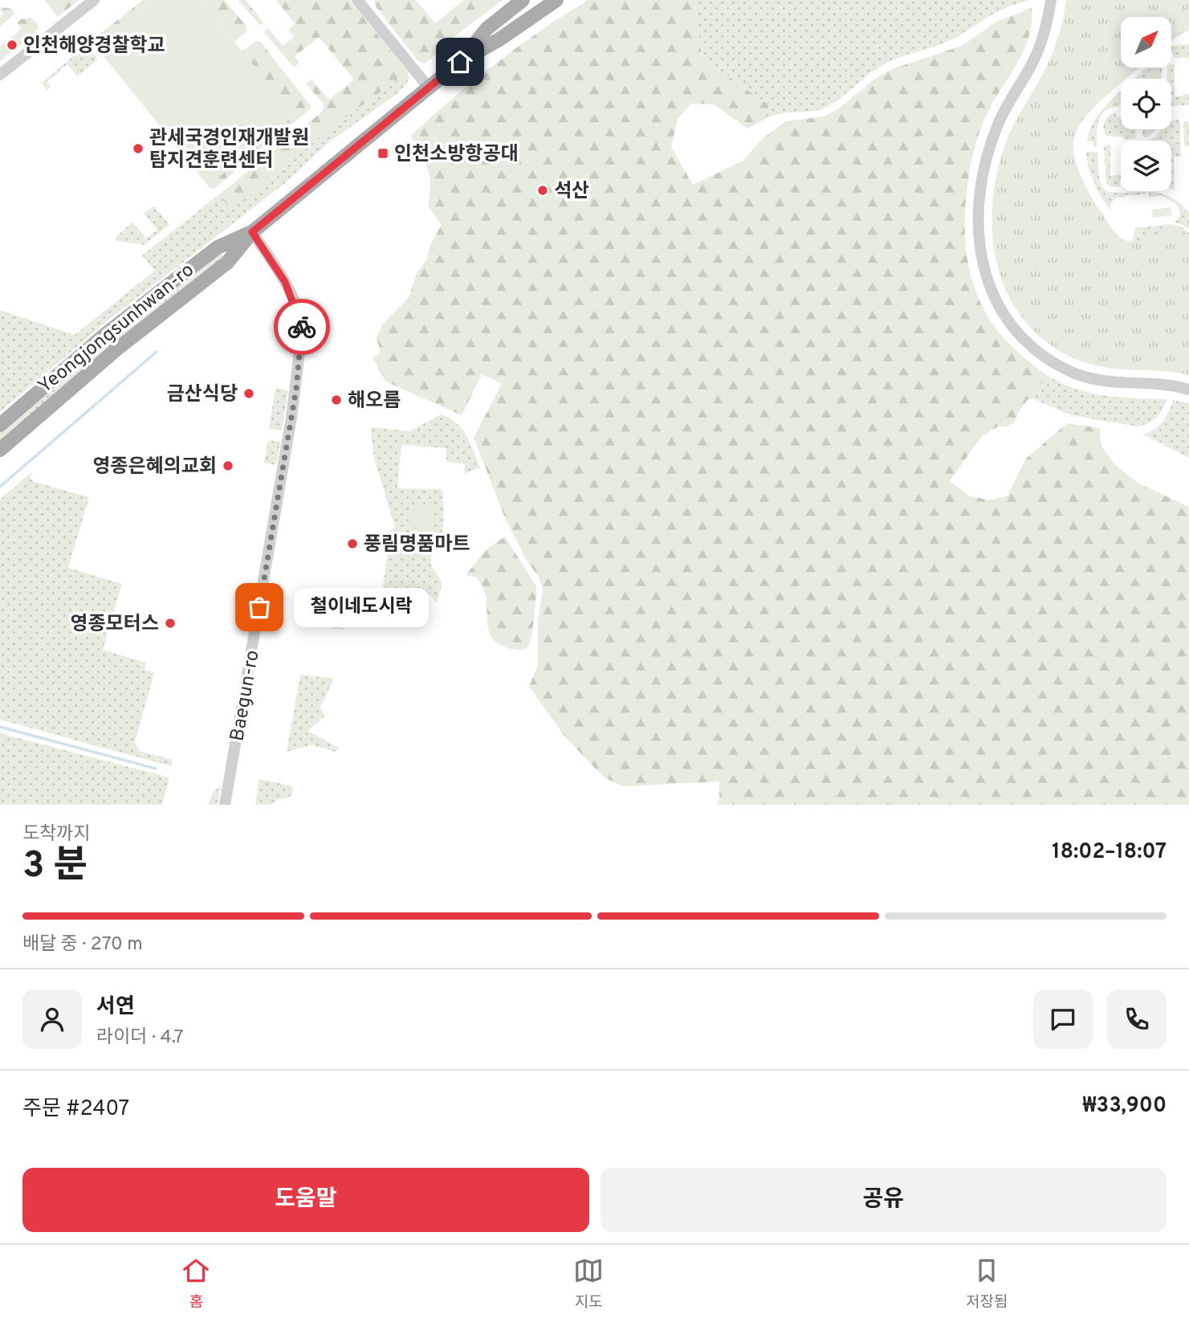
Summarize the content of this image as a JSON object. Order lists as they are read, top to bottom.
{
  "streets": {
    "main road": ["Yeongjongsunhwan-ro"],
    "street": ["Baegun-ro"]
  },
  "crossings": [
    ["Yeongjongsunhwan-ro", "Baegun-ro"]
  ],
  "places": {
    "other": [
      "인천해양경찰학교",
      "관세국경인재개발원 탐지견훈련센터",
      "석산",
      "금산식당",
      "해오름",
      "영종은혜의교회",
      "풍림명품마트",
      "철이네도시락",
      "영종모터스"
    ],
    "transit": ["인천소방항공대"]
  },
  "north": "top right",
  "page": {
    "bubble": "철이네도시락",
    "heading": ["3 분", "도착까지", "18:02–18:07"],
    "panel": [
      "서연",
      "라이더 · 4.7",
      "주문 #2407",
      "₩33,900"
    ],
    "bar": "배달 중 · 270 m",
    "buttons": ["도움말", "공유"],
    "tabs": ["홈", "지도", "저장됨"]
  }
}
